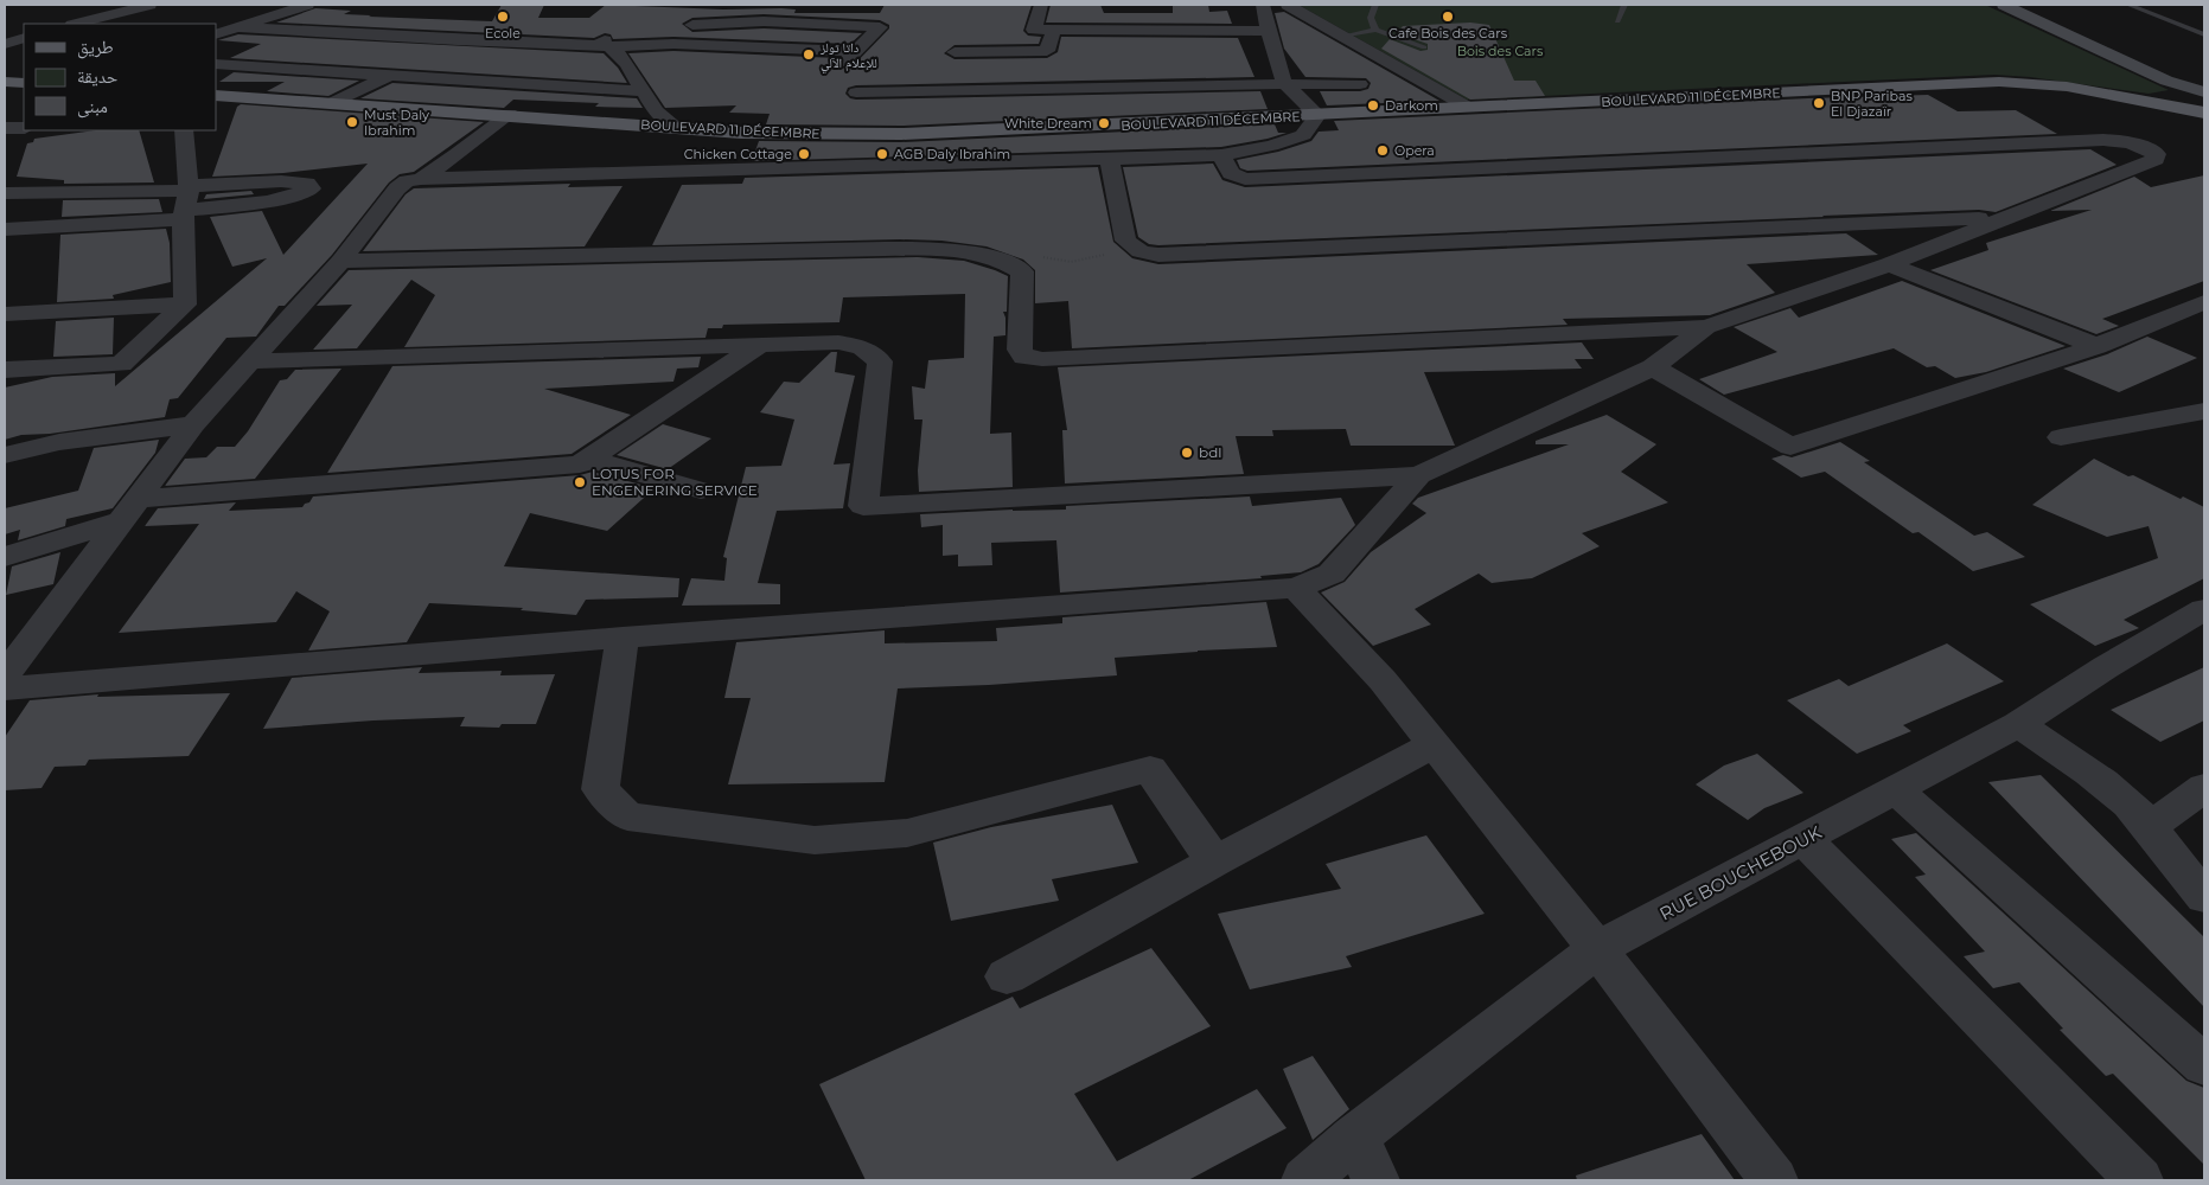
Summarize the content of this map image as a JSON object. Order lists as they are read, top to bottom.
{
  "streets": {
    "main road": ["BOULEVARD 11 DÉCEMBRE"],
    "street": ["RUE BOUCHEBOUK"]
  },
  "parks": ["Bois des Cars"],
  "places": [
    "Ecole",
    "Cafe Bois des Cars",
    "داتا تولز للإعلام الآلي",
    "BNP Paribas El Djazaïr",
    "Darkom",
    "Must Daly Ibrahim",
    "White Dream",
    "Opera",
    "Chicken Cottage",
    "AGB Daly Ibrahim",
    "bdl",
    "LOTUS FOR ENGENERING SERVICE"
  ],
  "legend": ["طريق", "حديقة", "مبنى"]
}
